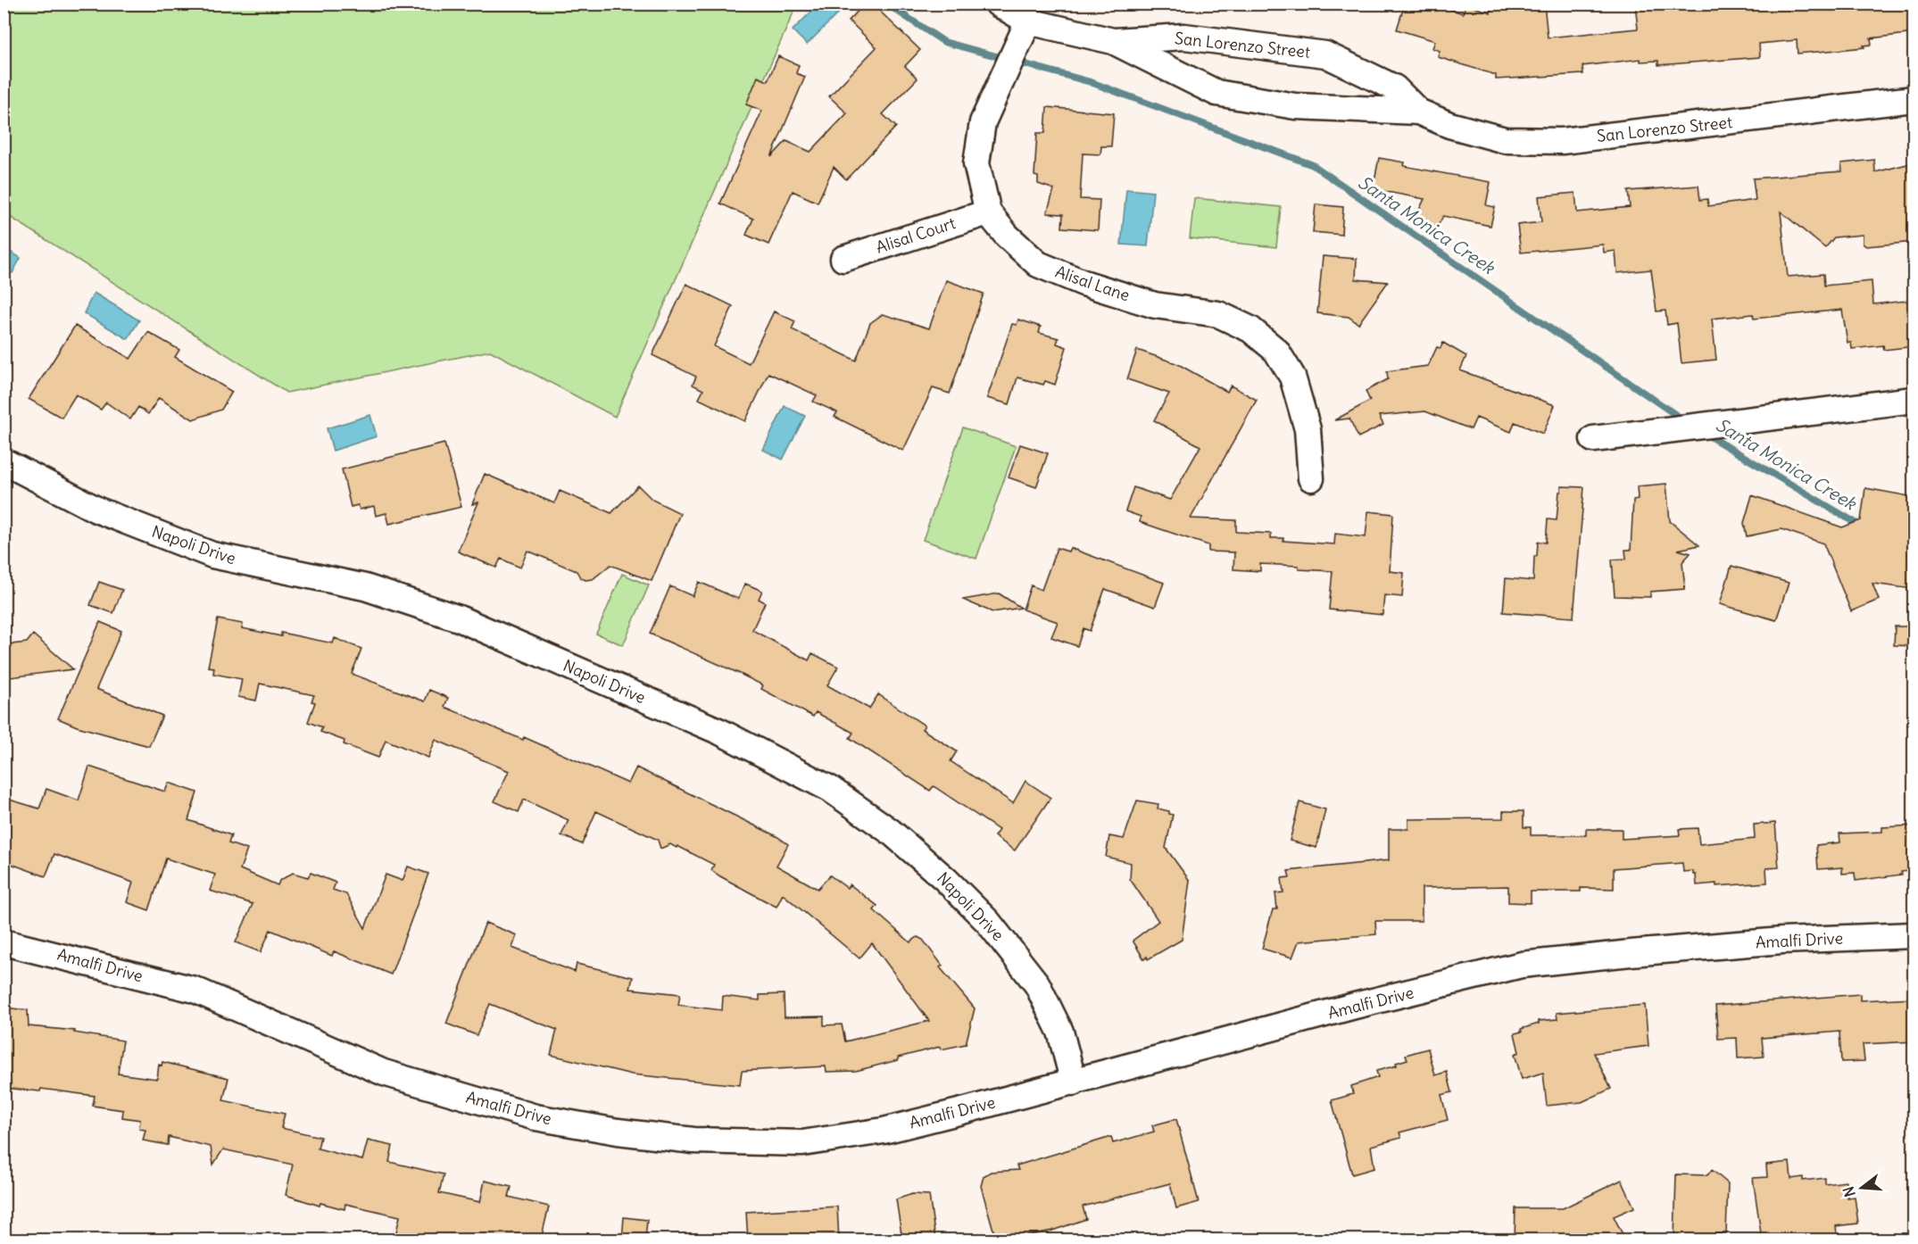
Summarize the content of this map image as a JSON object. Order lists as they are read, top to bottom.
{
  "streets": {
    "street": [
      "San Lorenzo Street",
      "Alisal Court",
      "Alisal Lane",
      "Napoli Drive",
      "Amalfi Drive"
    ]
  },
  "crossings": [
    ["San Lorenzo Street", "Alisal Lane"],
    ["Alisal Court", "Alisal Lane"],
    ["Napoli Drive", "Amalfi Drive"]
  ],
  "water": ["Santa Monica Creek"],
  "north": "left"
}
